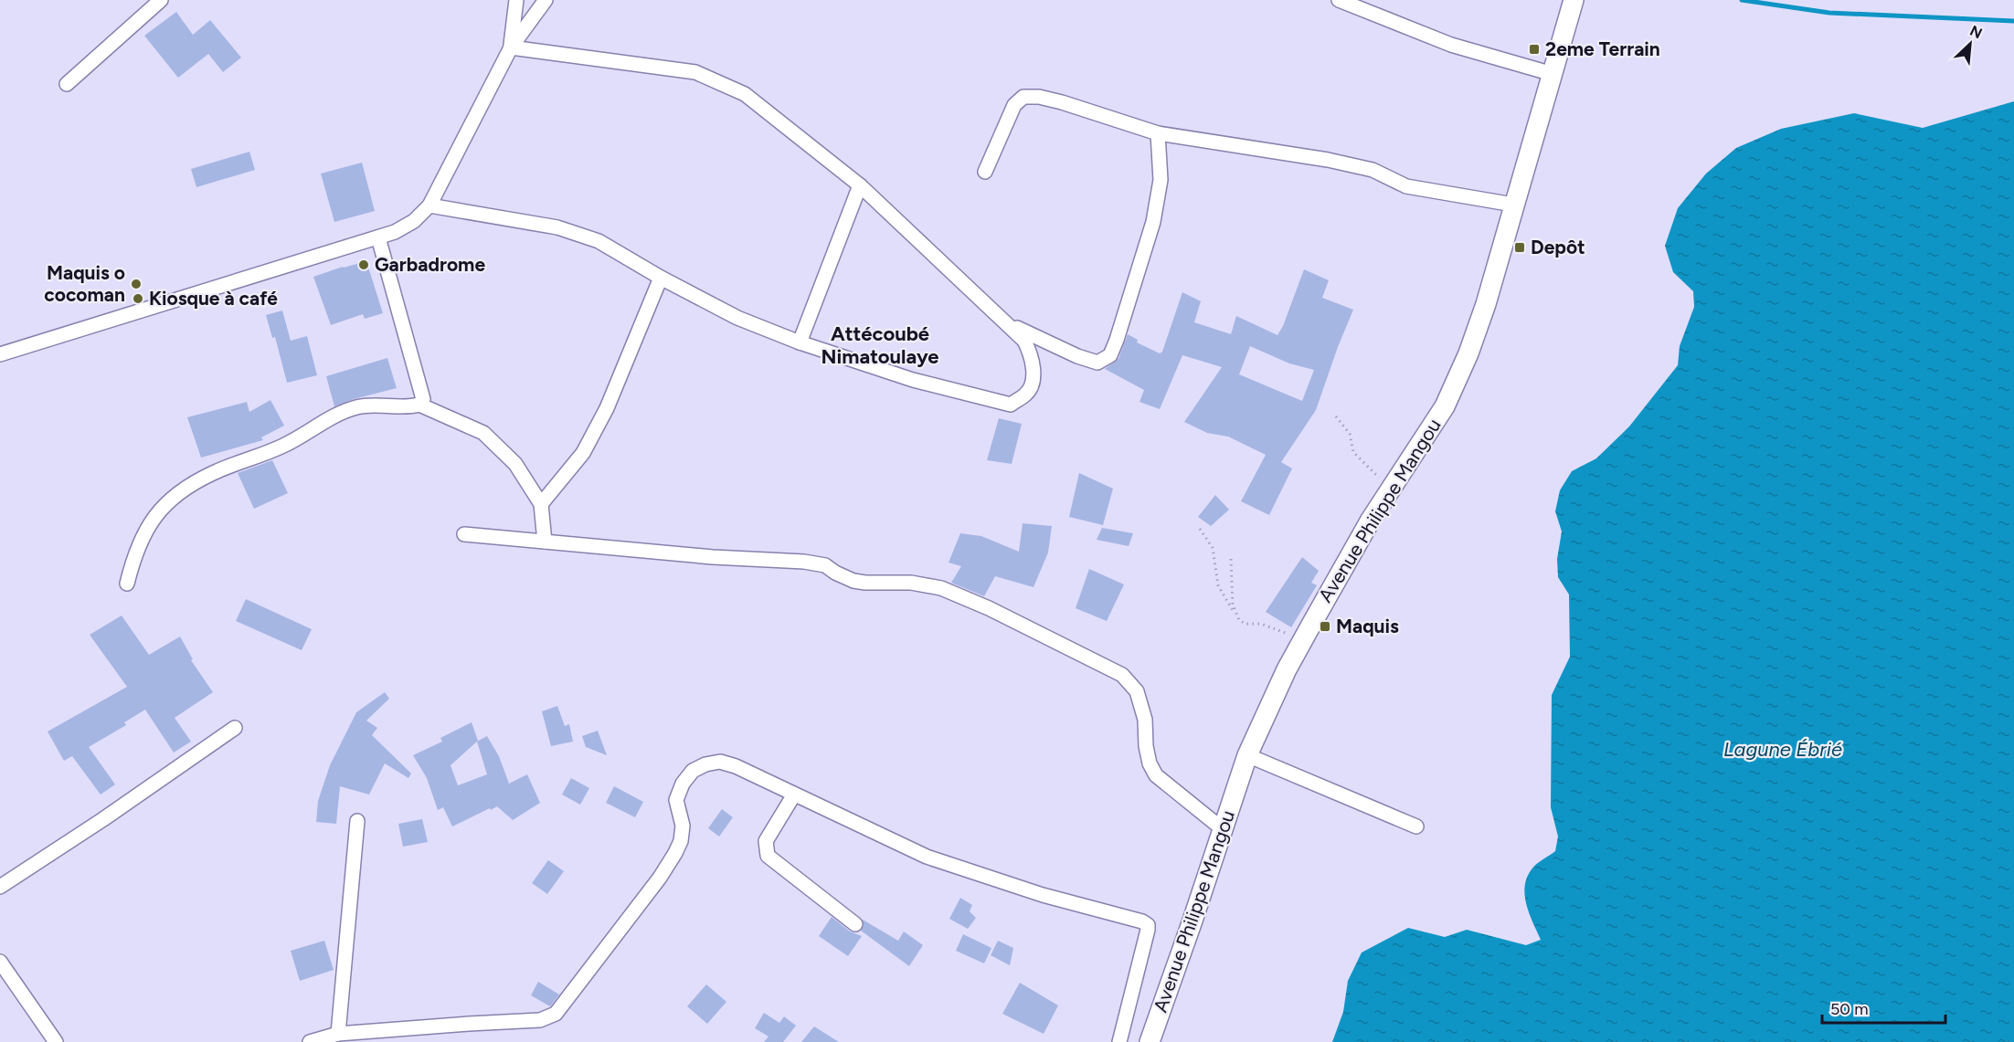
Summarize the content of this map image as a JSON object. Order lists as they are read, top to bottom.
{
  "streets": {
    "street": ["Avenue Philippe Mangou"]
  },
  "districts": ["Attécoubé Nimatoulaye"],
  "water": ["Lagune Ébrié"],
  "places": {
    "transit": ["2eme Terrain", "Depôt", "Maquis"],
    "other": ["Garbadrome", "Maquis o cocoman", "Kiosque à café"]
  },
  "scale_bar": "50 m",
  "north": "top right"
}
